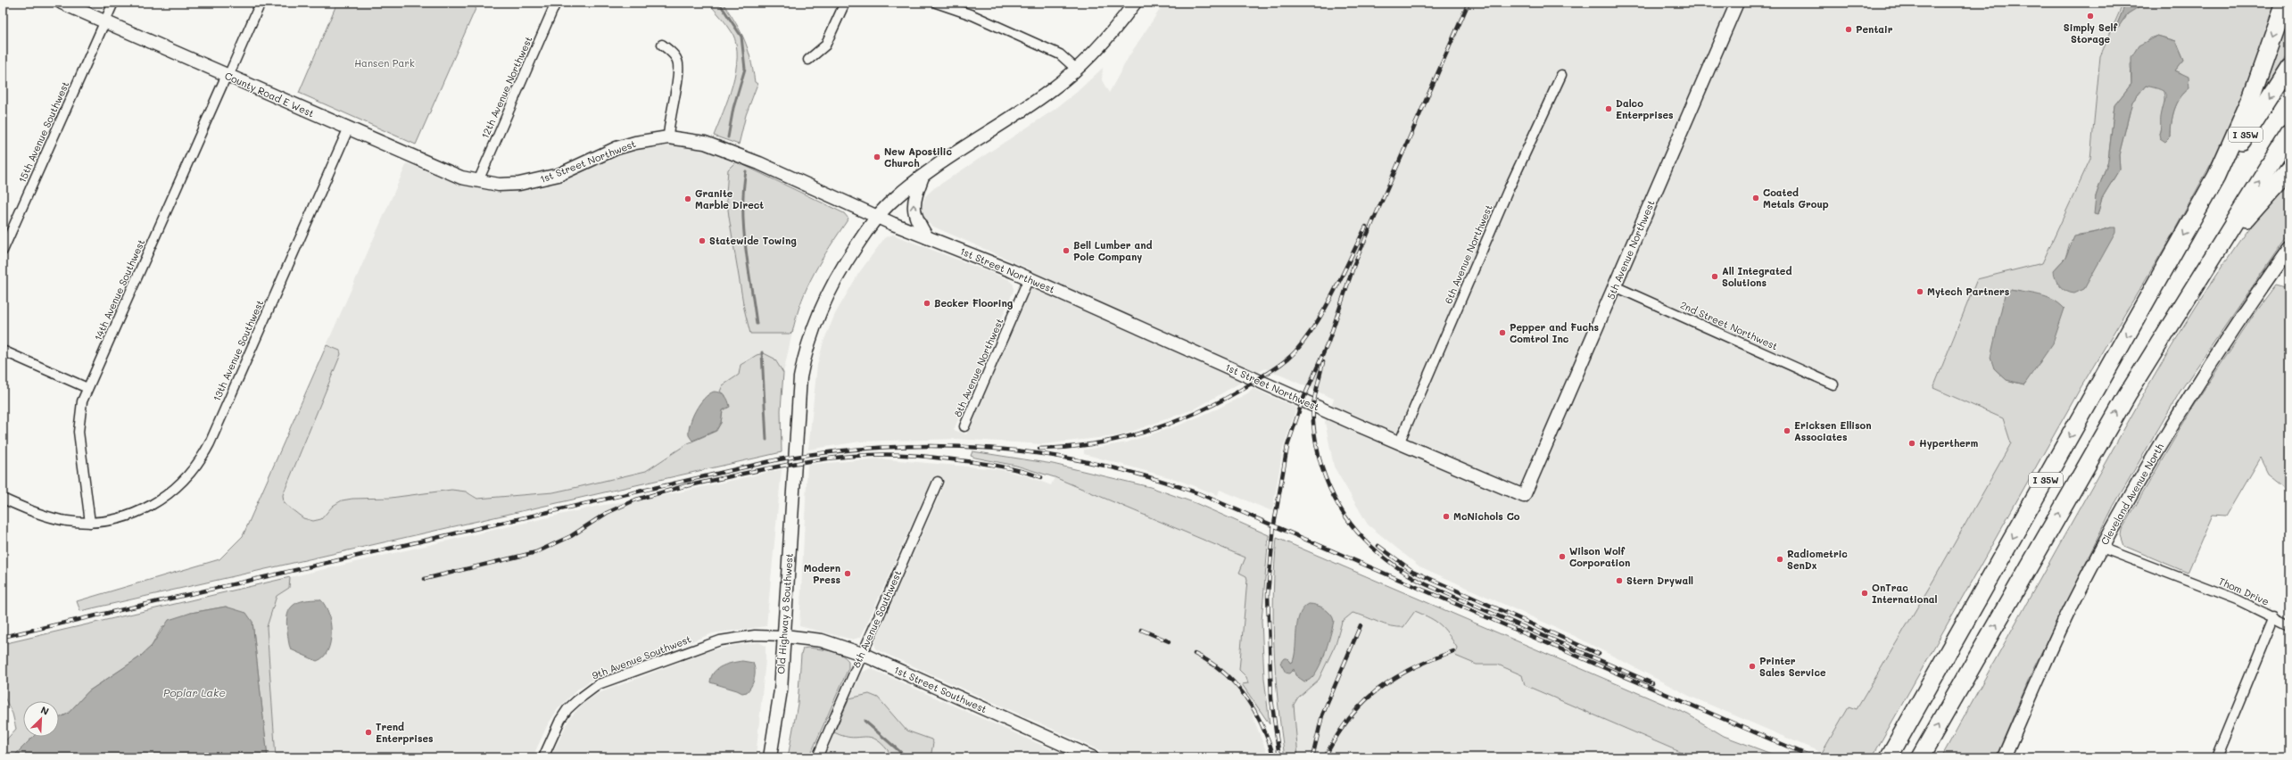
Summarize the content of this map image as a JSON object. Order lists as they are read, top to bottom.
{
  "streets": {
    "highway": ["I 35W"],
    "street": [
      "12th Avenue Northwest",
      "County Road E West",
      "15th Avenue Southwest",
      "1st Street Northwest",
      "5th Avenue Northwest",
      "6th Avenue Northwest",
      "14th Avenue Southwest",
      "2nd Street Northwest",
      "13th Avenue Southwest",
      "8th Avenue Northwest",
      "Cleveland Avenue North",
      "Thom Drive",
      "Old Highway 8 Southwest",
      "8th Avenue Southwest",
      "9th Avenue Southwest",
      "1st Street Southwest"
    ]
  },
  "crossings": [
    ["12th Avenue Northwest", "County Road E West"],
    ["12th Avenue Northwest", "1st Street Northwest"],
    ["County Road E West", "15th Avenue Southwest"],
    ["County Road E West", "1st Street Northwest"],
    ["County Road E West", "14th Avenue Southwest"],
    ["County Road E West", "13th Avenue Southwest"],
    ["1st Street Northwest", "5th Avenue Northwest"],
    ["1st Street Northwest", "6th Avenue Northwest"],
    ["1st Street Northwest", "8th Avenue Northwest"],
    ["1st Street Northwest", "Old Highway 8 Southwest"],
    ["5th Avenue Northwest", "2nd Street Northwest"],
    ["14th Avenue Southwest", "13th Avenue Southwest"],
    ["Cleveland Avenue North", "Thom Drive"],
    ["Old Highway 8 Southwest", "9th Avenue Southwest"],
    ["Old Highway 8 Southwest", "1st Street Southwest"],
    ["8th Avenue Southwest", "1st Street Southwest"],
    ["9th Avenue Southwest", "1st Street Southwest"]
  ],
  "water": ["Poplar Lake"],
  "parks": ["Hansen Park"],
  "places": [
    "Simply Self Storage",
    "Pentair",
    "Dalco Enterprises",
    "New Apostilic Church",
    "Coated Metals Group",
    "Granite Marble Direct",
    "Statewide Towing",
    "Bell Lumber and Pole Company",
    "All Integrated Solutions",
    "Mytech Partners",
    "Becker Flooring",
    "Pepper and Fuchs Comtrol Inc",
    "Ericksen Ellison Associates",
    "Hypertherm",
    "McNichols Co",
    "Wilson Wolf Corporation",
    "Radiometric SenDx",
    "Modern Press",
    "Stern Drywall",
    "OnTrac International",
    "Printer Sales Service",
    "Trend Enterprises"
  ],
  "north": "top right"
}
